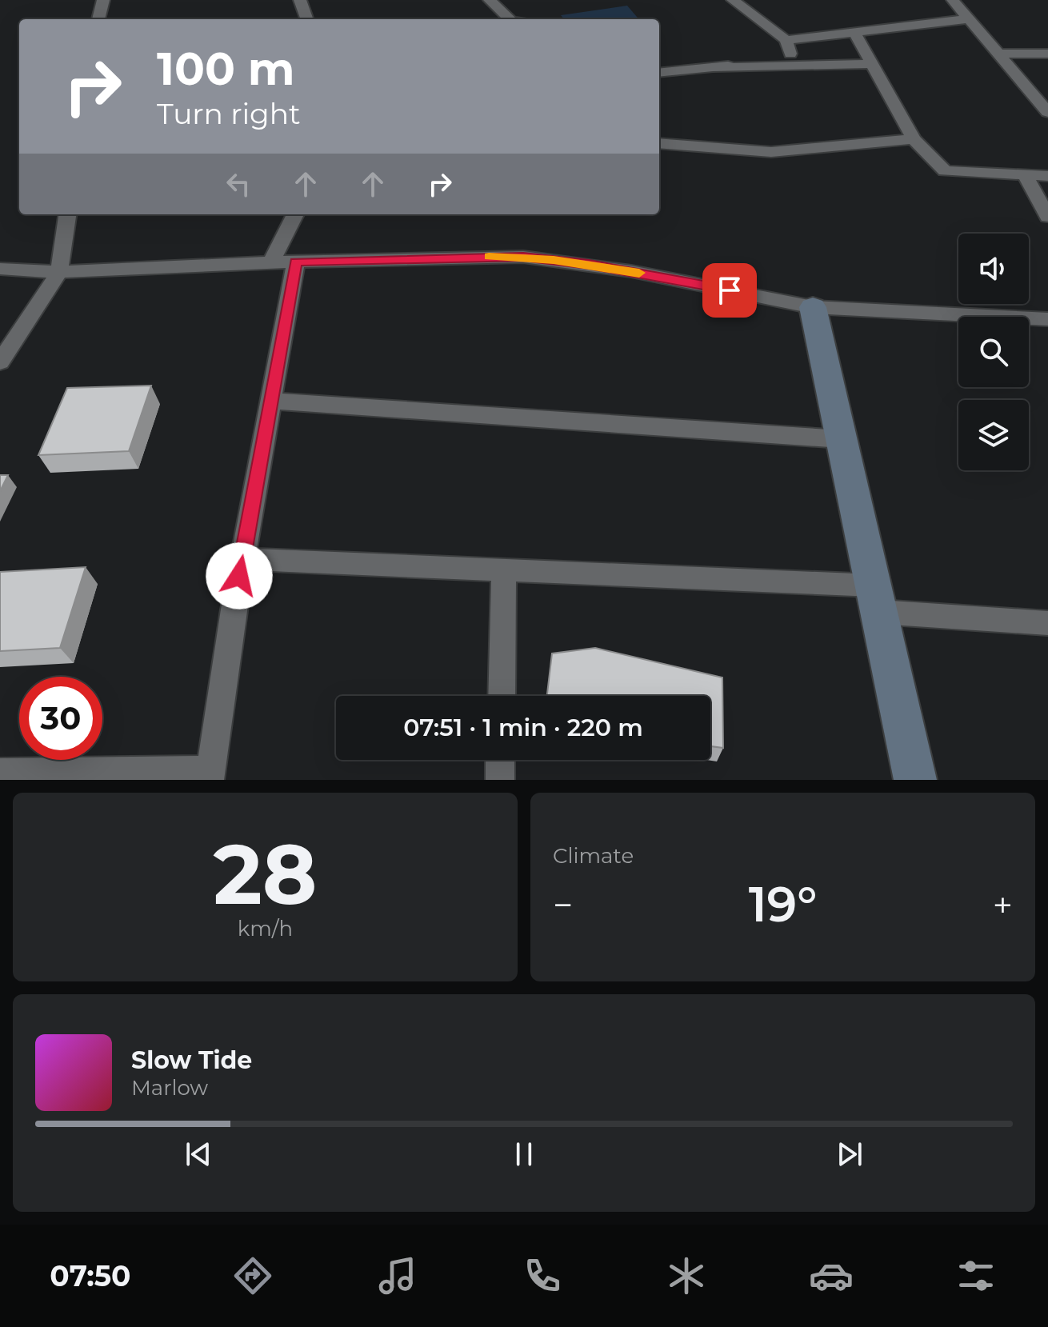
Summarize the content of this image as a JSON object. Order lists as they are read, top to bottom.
{
  "page": {
    "turn": ["100 m", "Turn right"],
    "limit": "30",
    "trip": "07:51 · 1 min · 220 m",
    "tile": [
      ["28", "km/h"],
      "Climate"
    ],
    "heat": ["−", "19°", "+"],
    "song": ["Slow Tide", "Marlow"],
    "tabs": "07:50"
  }
}
